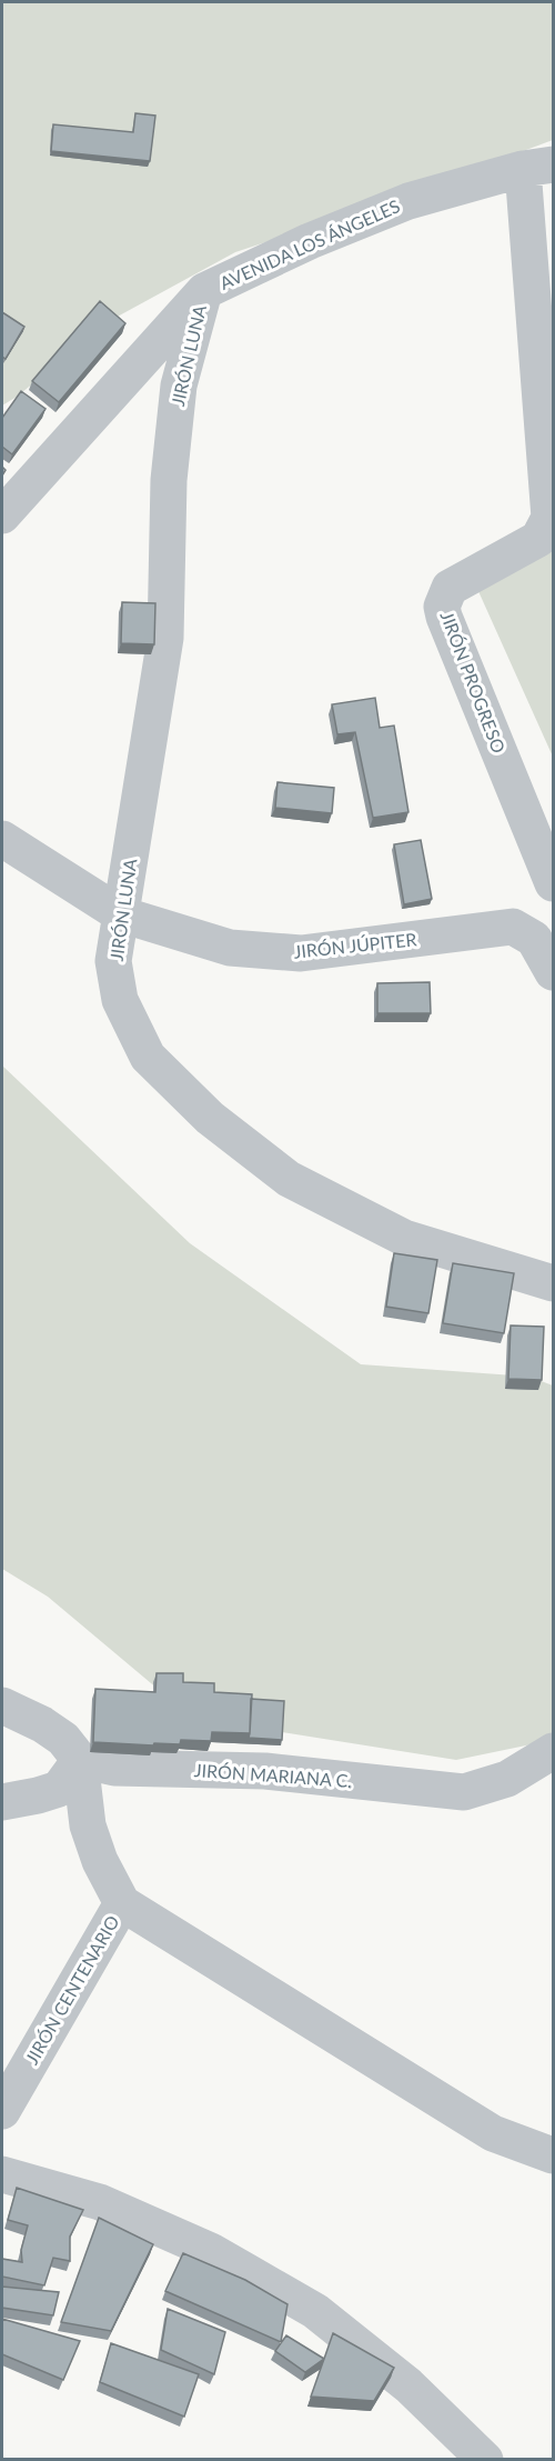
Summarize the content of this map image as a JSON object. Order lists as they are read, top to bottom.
{
  "streets": {
    "street": [
      "AVENIDA LOS ÁNGELES",
      "JIRÓN LUNA",
      "JIRÓN PROGRESO",
      "JIRÓN JÚPITER",
      "JIRÓN MARIANA C.",
      "JIRÓN CENTENARIO"
    ]
  },
  "crossings": [
    ["AVENIDA LOS ÁNGELES", "JIRÓN LUNA"],
    ["AVENIDA LOS ÁNGELES", "JIRÓN PROGRESO"],
    ["JIRÓN LUNA", "JIRÓN JÚPITER"]
  ]
}
